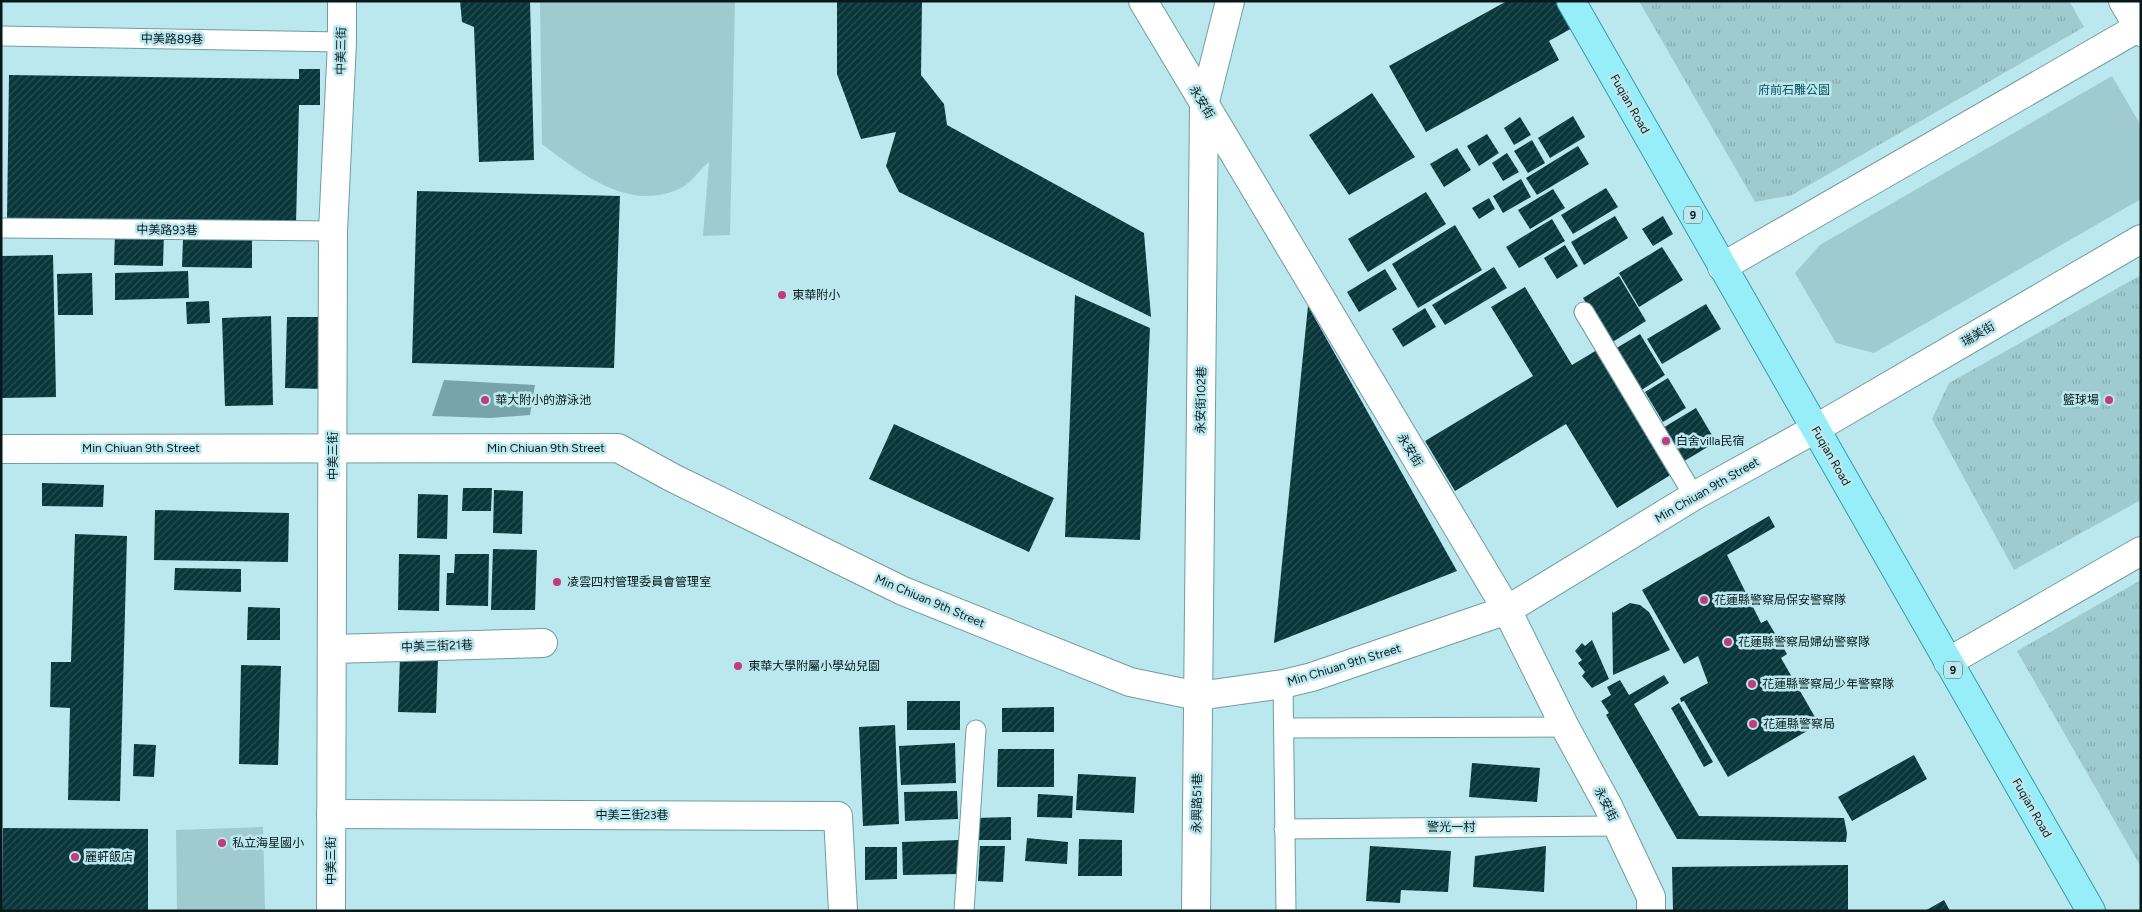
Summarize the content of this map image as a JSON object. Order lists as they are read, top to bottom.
{
  "streets": {
    "main road": ["Fuqian Road", "9"],
    "street": [
      "中美三街",
      "永安街",
      "瑞美街",
      "永安街102巷",
      "Min Chiuan 9th Street",
      "中美三街21巷",
      "永興路51巷",
      "中美三街23巷"
    ],
    "lane": ["中美路89巷", "中美路93巷", "警光一村"]
  },
  "crossings": [
    ["中美路89巷", "中美三街"],
    ["中美三街", "中美路93巷"],
    ["中美三街", "Min Chiuan 9th Street"],
    ["中美三街", "中美三街21巷"],
    ["中美三街", "中美三街23巷"],
    ["永安街", "永安街102巷"],
    ["永安街", "Min Chiuan 9th Street"],
    ["永安街", "警光一村"],
    ["Fuqian Road", "瑞美街"],
    ["Fuqian Road", "Min Chiuan 9th Street"],
    ["瑞美街", "Min Chiuan 9th Street"],
    ["永安街102巷", "Min Chiuan 9th Street"],
    ["永安街102巷", "永興路51巷"],
    ["Min Chiuan 9th Street", "永興路51巷"]
  ],
  "parks": ["府前石雕公園"],
  "places": [
    "東華附小",
    "華大附小的游泳池",
    "籃球場",
    "白舍villa民宿",
    "凌雲四村管理委員會管理室",
    "花蓮縣警察局保安警察隊",
    "花蓮縣警察局婦幼警察隊",
    "東華大學附屬小學幼兒園",
    "花蓮縣警察局少年警察隊",
    "花蓮縣警察局",
    "私立海星國小",
    "麗軒飯店"
  ]
}
